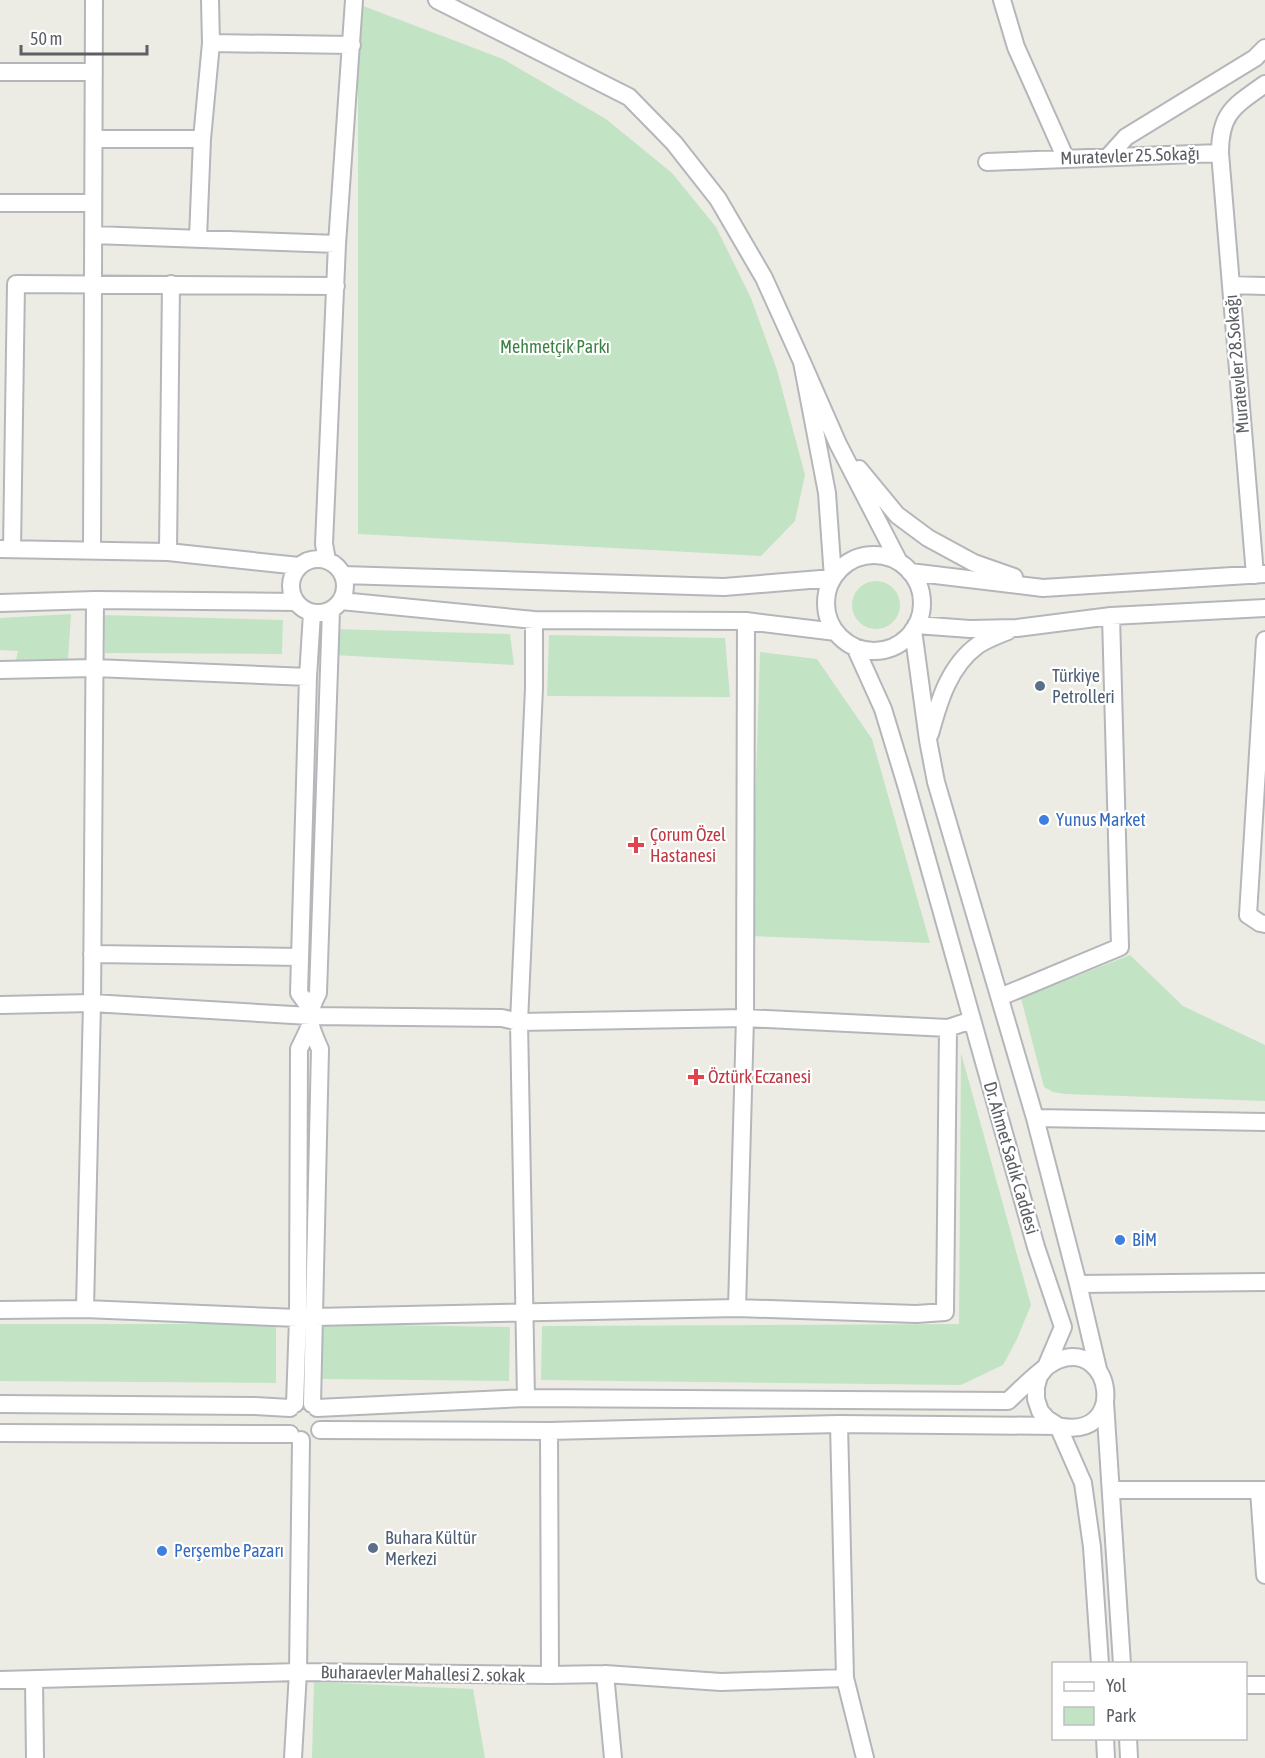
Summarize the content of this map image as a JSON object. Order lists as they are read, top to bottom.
{
  "streets": {
    "street": [
      "Muratevler 25.Sokağı",
      "Muratevler 28.Sokağı",
      "Dr. Ahmet Sadık Caddesi",
      "Buharaevler Mahallesi 2. sokak"
    ]
  },
  "crossings": [
    ["Muratevler 25.Sokağı", "Muratevler 28.Sokağı"]
  ],
  "parks": ["Mehmetçik Parkı"],
  "places": {
    "other": [
      "Türkiye Petrolleri",
      "Yunus Market",
      "BİM",
      "Buhara Kültür Merkezi",
      "Perşembe Pazarı"
    ],
    "health": ["Çorum Özel Hastanesi", "Öztürk Eczanesi"]
  },
  "legend": ["Yol", "Park"],
  "scale_bar": "50 m"
}
